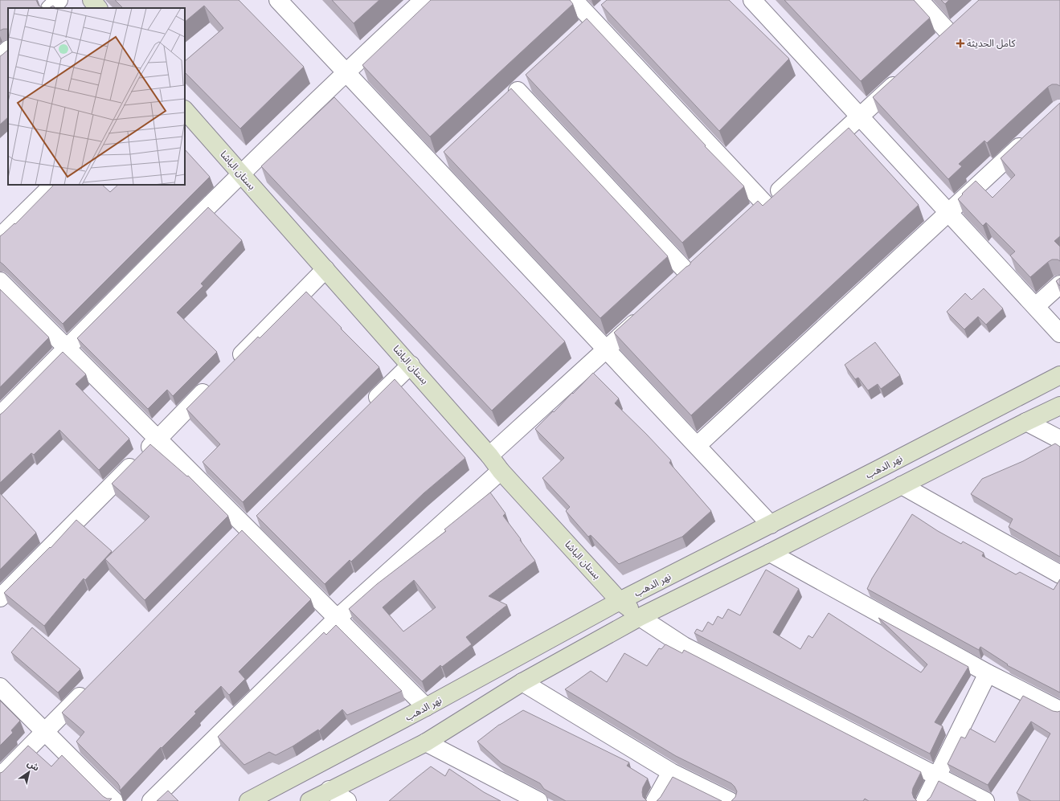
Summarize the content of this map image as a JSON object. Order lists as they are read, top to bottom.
{
  "streets": {
    "main road": ["بستان الباشا", "نهر الدهب"]
  },
  "crossings": [
    ["بستان الباشا", "نهر الدهب"]
  ],
  "places": {
    "health": ["كامل الحديثة"]
  },
  "north": "top right"
}
